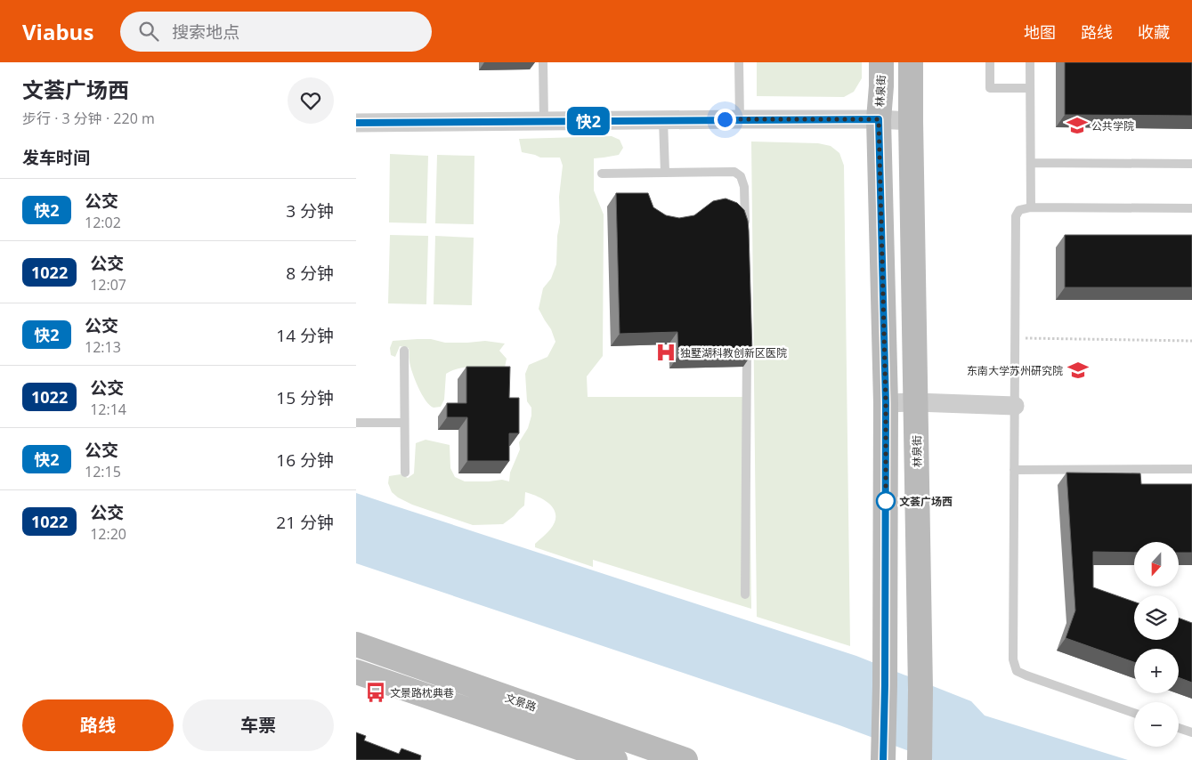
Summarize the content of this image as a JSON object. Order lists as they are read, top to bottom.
{
  "streets": {
    "main road": ["林泉街", "文景路"]
  },
  "places": {
    "school or university": ["公共学院", "东南大学苏州研究院"],
    "hospital": ["独墅湖科教创新区医院"],
    "other": ["文荟广场西"],
    "bus stop": ["文景路枕典巷"]
  },
  "lines": ["bus line 快2"],
  "north": "bottom",
  "page": {
    "header": "Viabus",
    "search": "搜索地点",
    "nav": ["地图", "路线", "收藏"],
    "heading": [
      ["文荟广场西", "步行 · 3 分钟 · 220 m"],
      "发车时间"
    ],
    "on_map": "快2",
    "list": [
      {
        "mark": "快2",
        "name": "公交",
        "note": "12:02",
        "value": "3 分钟"
      },
      {
        "mark": "1022",
        "name": "公交",
        "note": "12:07",
        "value": "8 分钟"
      },
      {
        "mark": "快2",
        "name": "公交",
        "note": "12:13",
        "value": "14 分钟"
      },
      {
        "mark": "1022",
        "name": "公交",
        "note": "12:14",
        "value": "15 分钟"
      },
      {
        "mark": "快2",
        "name": "公交",
        "note": "12:15",
        "value": "16 分钟"
      },
      {
        "mark": "1022",
        "name": "公交",
        "note": "12:20",
        "value": "21 分钟"
      }
    ],
    "map_buttons": ["+", "−"],
    "buttons": ["路线", "车票"]
  }
}
